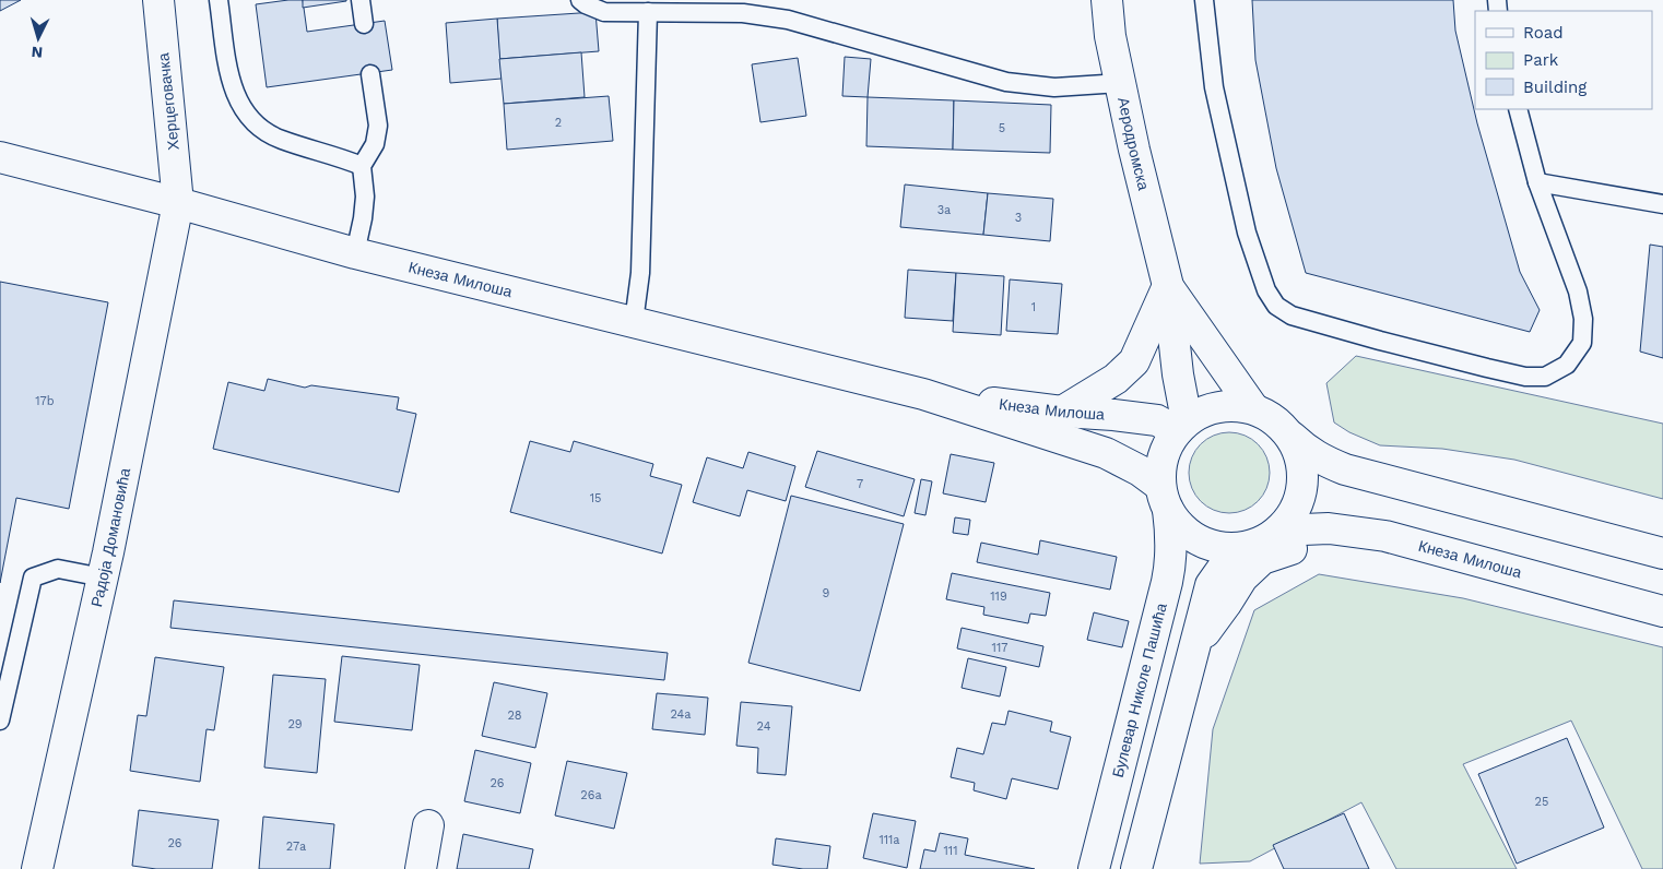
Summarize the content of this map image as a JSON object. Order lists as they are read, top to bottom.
{
  "streets": {
    "street": [
      "Херцеговачка",
      "Аеродромска",
      "Кнеза Милоша",
      "Радоја Домановића",
      "Булевар Николе Пашића"
    ]
  },
  "crossings": [
    ["Херцеговачка", "Кнеза Милоша"],
    ["Херцеговачка", "Радоја Домановића"],
    ["Аеродромска", "Кнеза Милоша"],
    ["Аеродромска", "Булевар Николе Пашића"],
    ["Кнеза Милоша", "Радоја Домановића"],
    ["Кнеза Милоша", "Булевар Николе Пашића"]
  ],
  "house_numbers": [
    "2",
    "5",
    "3a",
    "3",
    "1",
    "17b",
    "7",
    "15",
    "9",
    "119",
    "117",
    "24a",
    "28",
    "29",
    "24",
    "26",
    "26a",
    "25",
    "111a",
    "26",
    "27a",
    "111"
  ],
  "legend": ["Road", "Park", "Building"],
  "north": "bottom"
}
